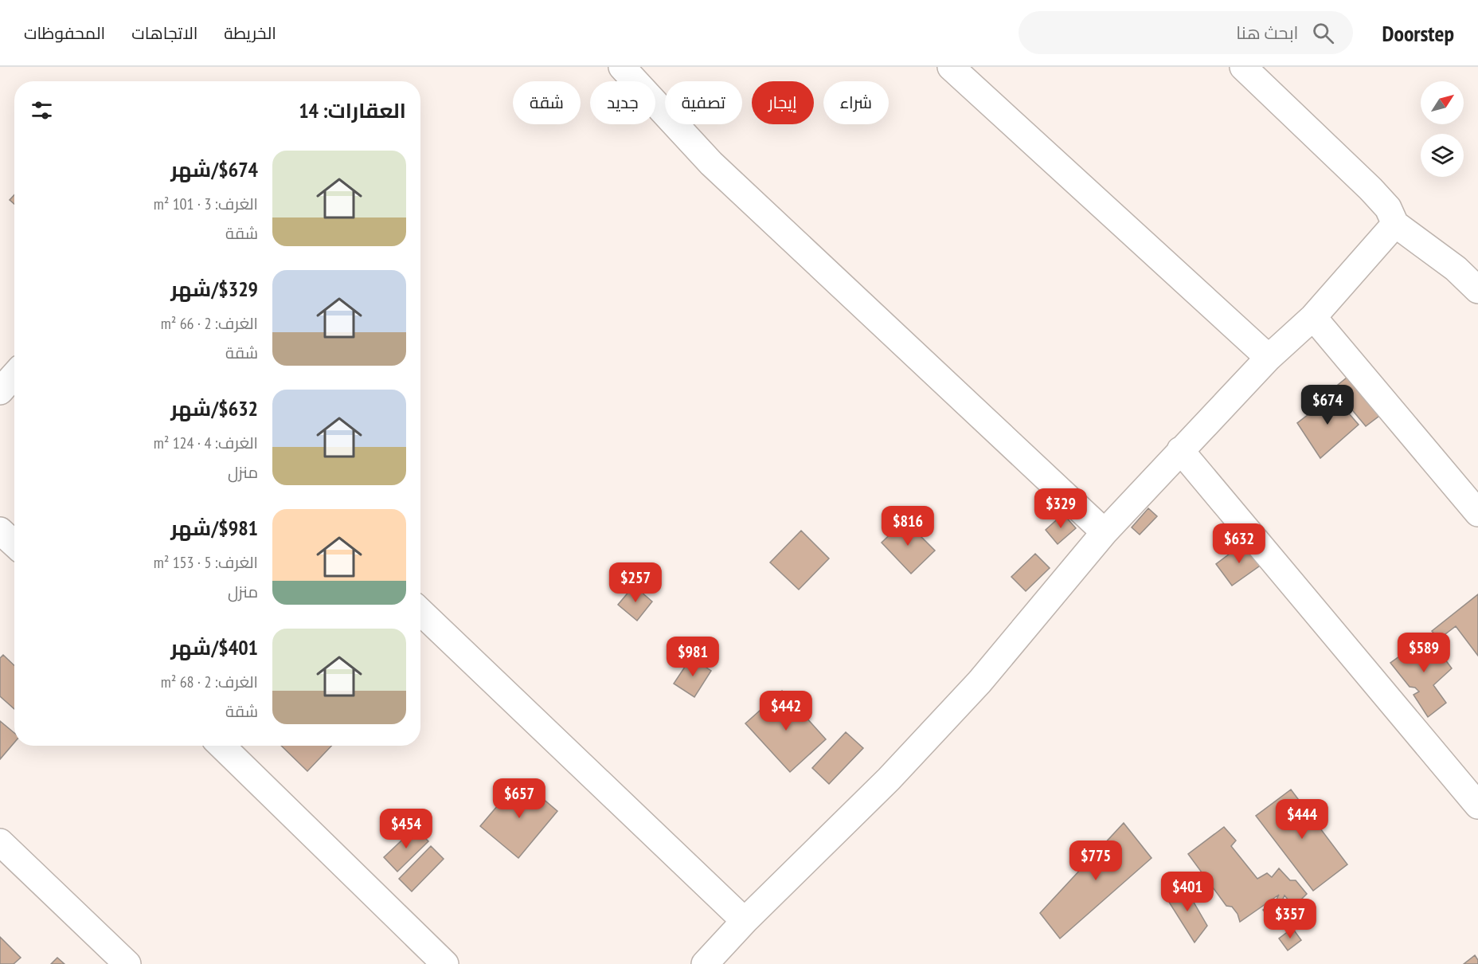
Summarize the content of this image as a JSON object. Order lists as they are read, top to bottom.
{
  "north": "top right",
  "page": {
    "header": "Doorstep",
    "search": "ابحث هنا",
    "nav": ["الخريطة", "الاتجاهات", "المحفوظات"],
    "chip": [
      "شراء",
      "إيجار",
      "تصفية",
      "جديد",
      "شقة"
    ],
    "heading": "العقارات: 14",
    "list": [
      {
        "name": "$674/شهر",
        "note": "الغرف: 3 · 101 m² · شقة"
      },
      {
        "name": "$329/شهر",
        "note": "الغرف: 2 · 66 m² · شقة"
      },
      {
        "name": "$632/شهر",
        "note": "الغرف: 4 · 124 m² · منزل"
      },
      {
        "name": "$981/شهر",
        "note": "الغرف: 5 · 153 m² · منزل"
      },
      {
        "name": "$401/شهر",
        "note": "الغرف: 2 · 68 m² · شقة"
      }
    ],
    "price": [
      "$674",
      "$329",
      "$816",
      "$632",
      "$257",
      "$589",
      "$981",
      "$442",
      "$657",
      "$444",
      "$454",
      "$775",
      "$401",
      "$357"
    ]
  }
}
